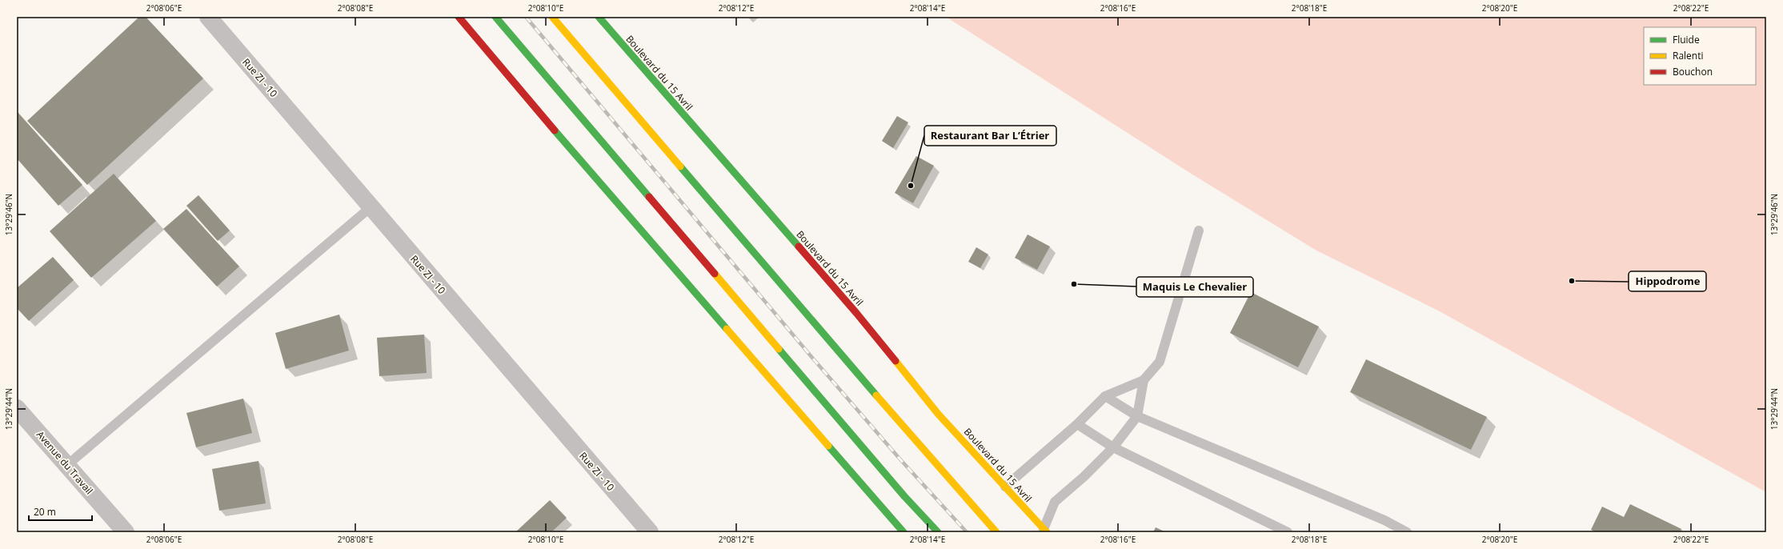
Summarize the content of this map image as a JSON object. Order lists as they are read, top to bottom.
{
  "streets": {
    "main road": ["Boulevard du 15 Avril"],
    "street": ["Rue ZI - 10", "Avenue du Travail"]
  },
  "places": ["Restaurant Bar L’Étrier", "Hippodrome", "Maquis Le Chevalier"],
  "legend": ["Fluide", "Ralenti", "Bouchon"],
  "scale_bar": "20 m",
  "coordinates": [
    "2°08'06\"E",
    "2°08'08\"E",
    "2°08'10\"E",
    "2°08'12\"E",
    "2°08'14\"E",
    "2°08'16\"E",
    "2°08'18\"E",
    "2°08'20\"E",
    "2°08'22\"E",
    "13°29'46\"N",
    "13°29'44\"N"
  ]
}
